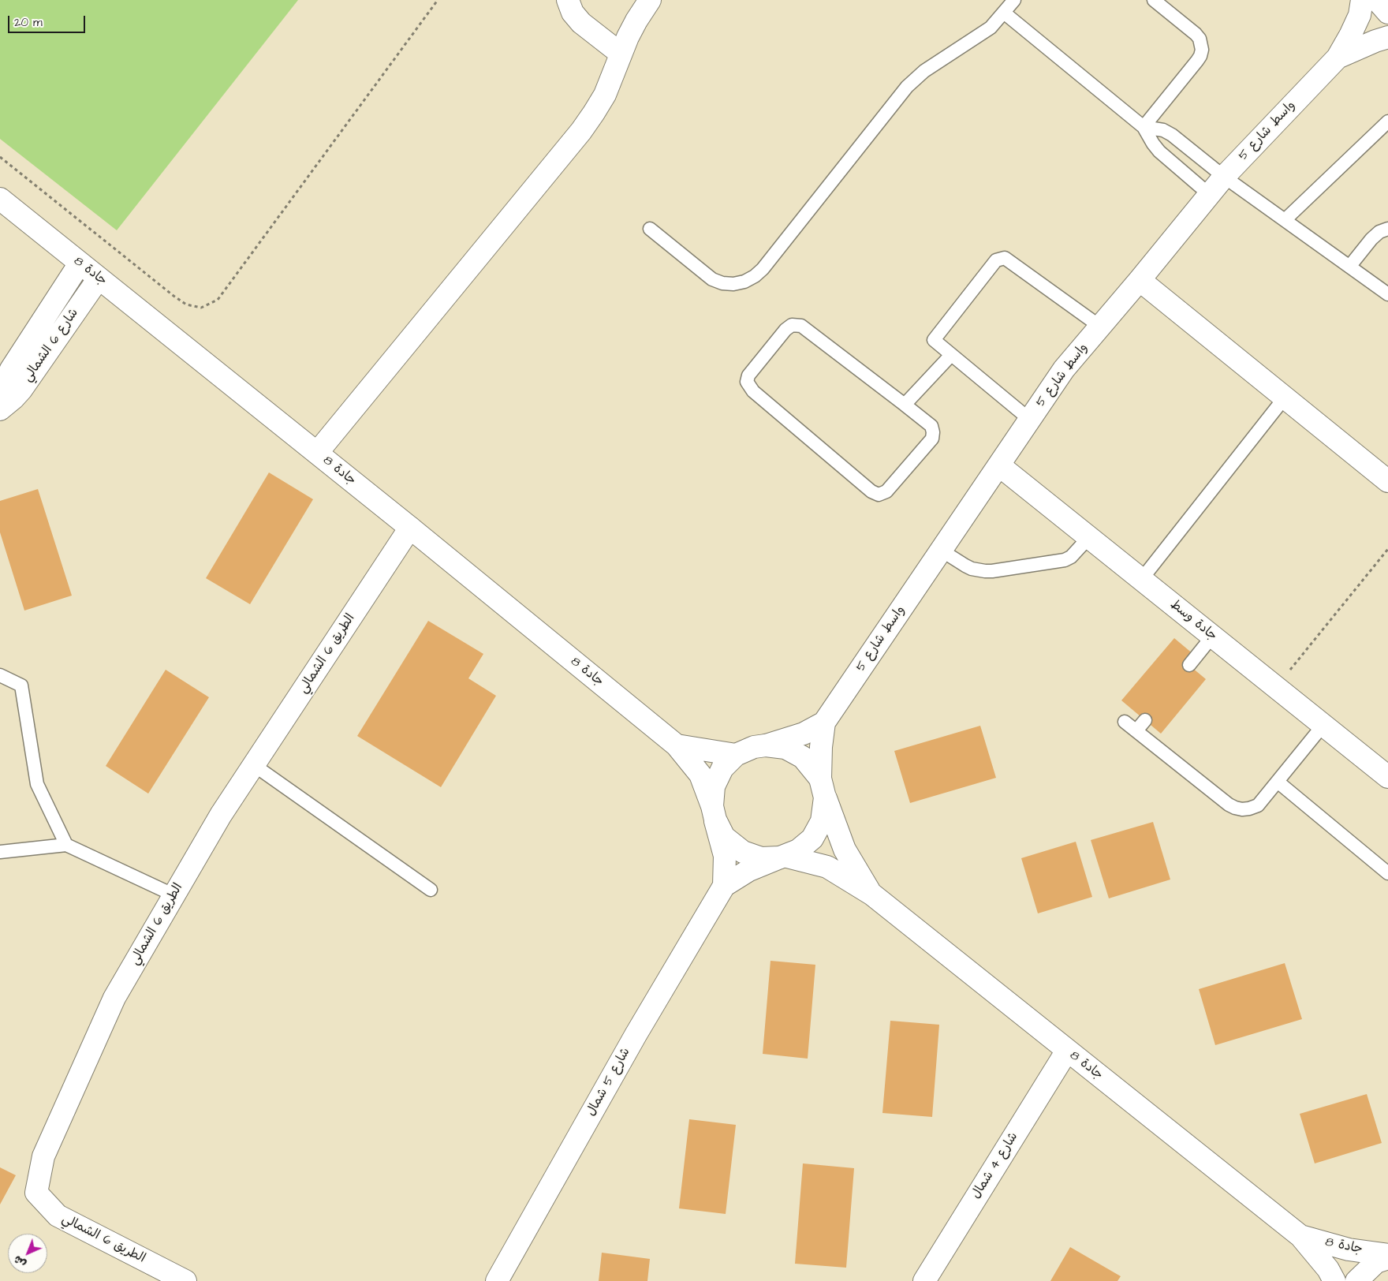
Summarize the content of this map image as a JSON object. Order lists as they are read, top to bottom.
{
  "streets": {
    "street": [
      "واسط شارع 5",
      "جادة 8",
      "شارع 6 الشمالي",
      "جادة وسط",
      "الطريق 6 الشمالي",
      "شارع 5 شمال",
      "شارع 4 شمال"
    ]
  },
  "crossings": [
    ["واسط شارع 5", "جادة 8"],
    ["واسط شارع 5", "جادة وسط"],
    ["واسط شارع 5", "شارع 5 شمال"],
    ["جادة 8", "شارع 6 الشمالي"],
    ["جادة 8", "الطريق 6 الشمالي"],
    ["جادة 8", "شارع 5 شمال"],
    ["جادة 8", "شارع 4 شمال"]
  ],
  "scale_bar": "20 m",
  "north": "bottom left"
}
